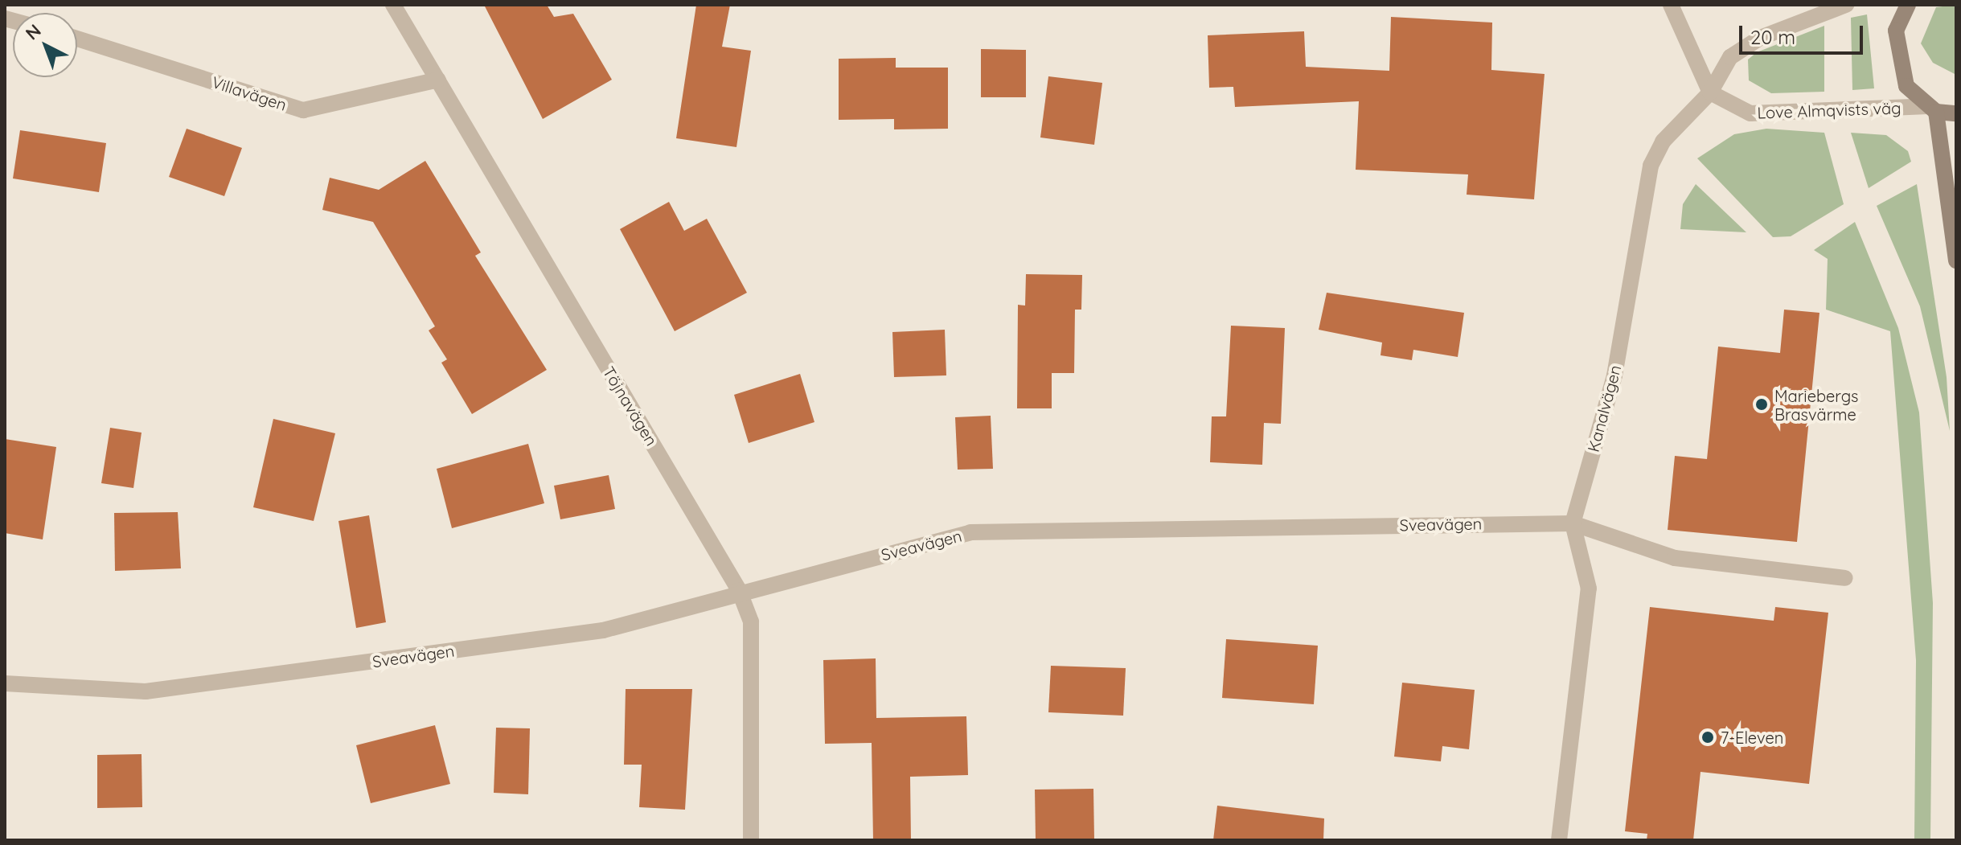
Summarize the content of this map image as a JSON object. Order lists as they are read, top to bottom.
{
  "streets": {
    "street": [
      "Villavägen",
      "Love Almqvists väg",
      "Töjnavägen",
      "Kanalvägen",
      "Sveavägen"
    ]
  },
  "crossings": [
    ["Villavägen", "Töjnavägen"],
    ["Love Almqvists väg", "Kanalvägen"],
    ["Töjnavägen", "Sveavägen"],
    ["Kanalvägen", "Sveavägen"]
  ],
  "places": ["Mariebergs Brasvärme", "7-Eleven"],
  "scale_bar": "20 m",
  "north": "top left"
}
